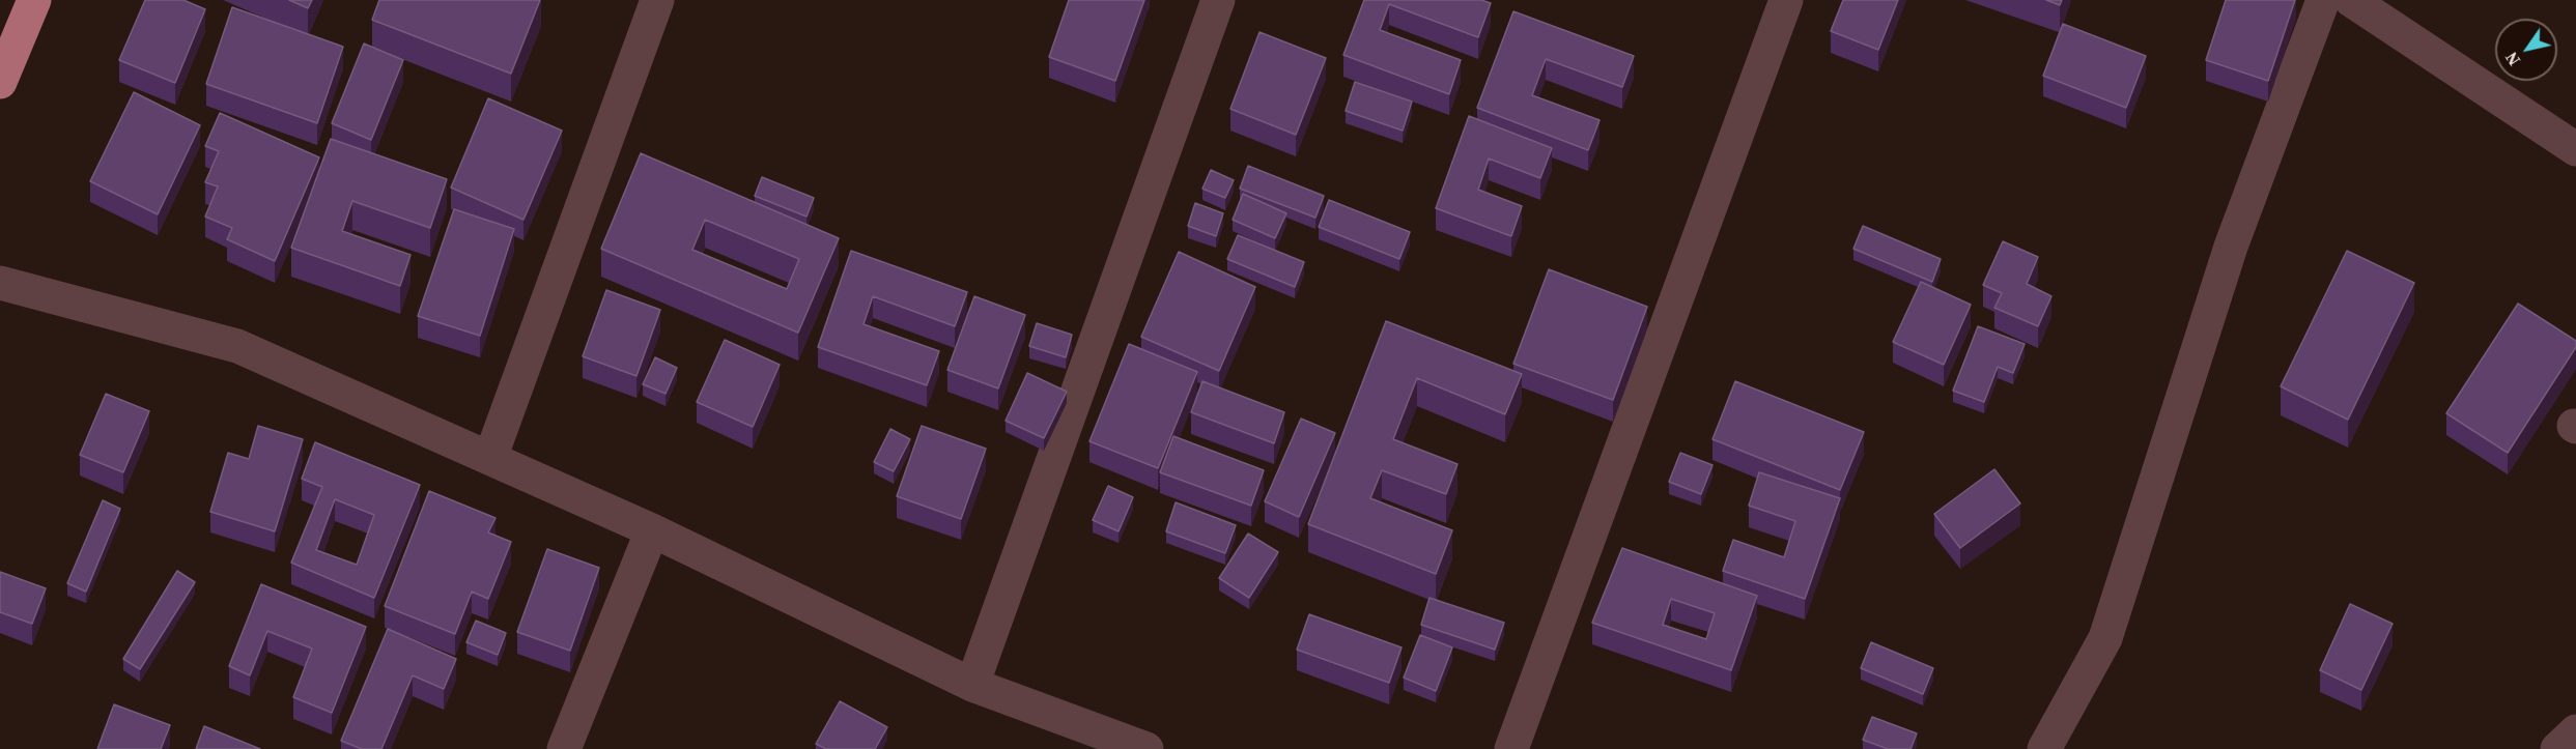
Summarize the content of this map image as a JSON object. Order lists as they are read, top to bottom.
{
  "north": "bottom left"
}
